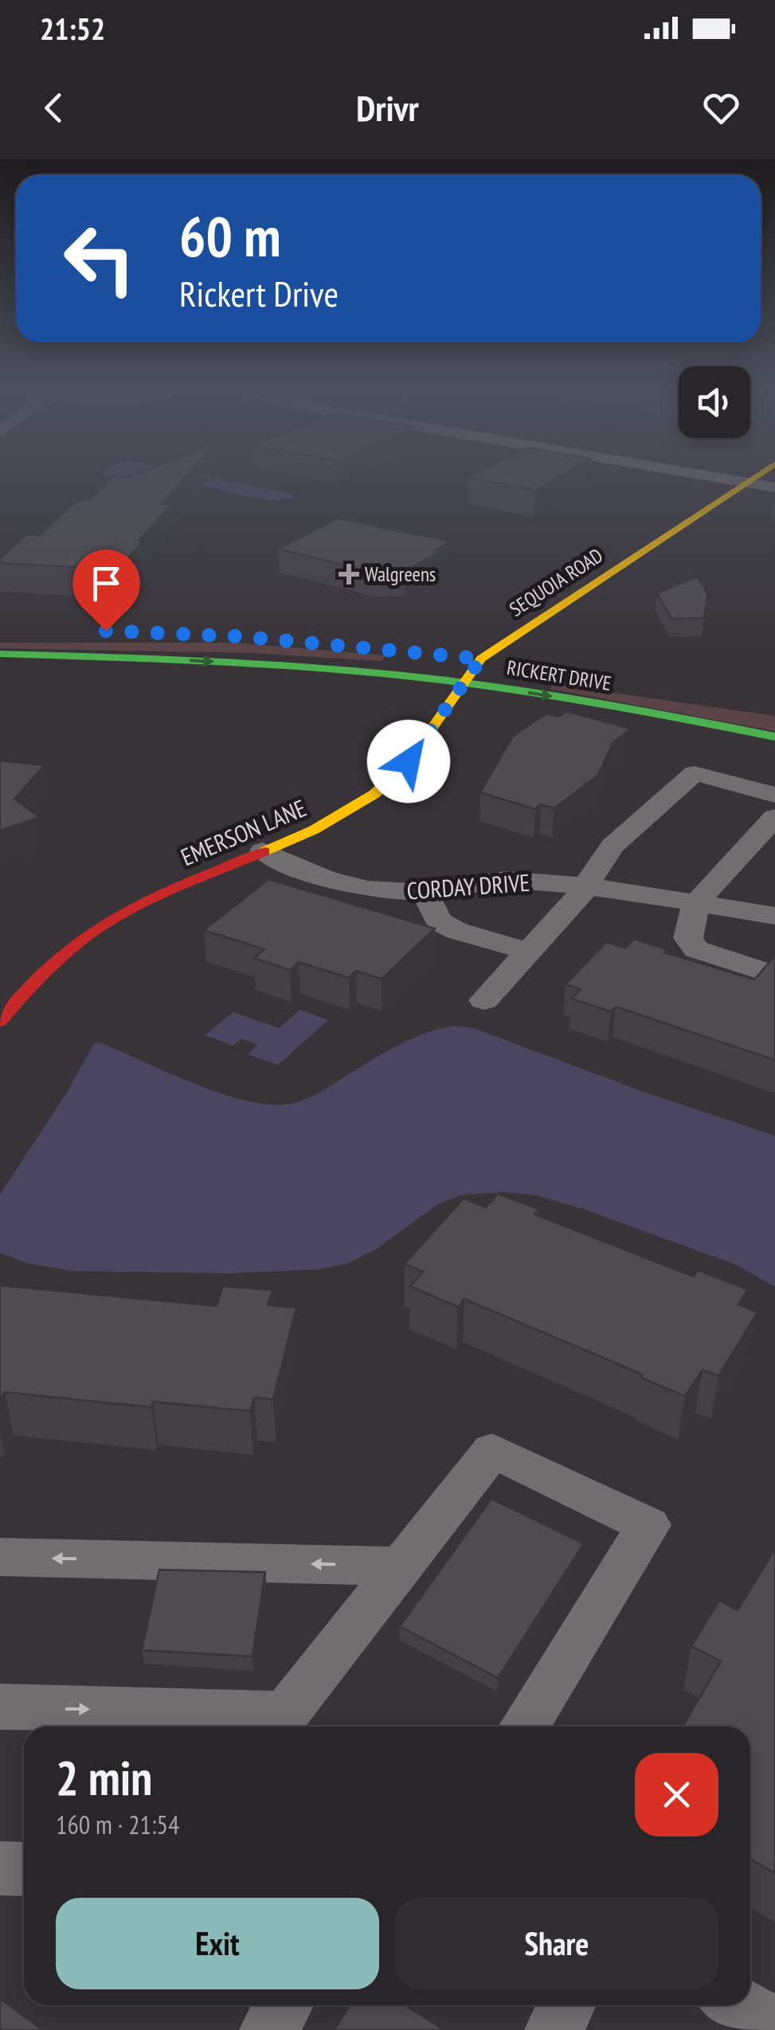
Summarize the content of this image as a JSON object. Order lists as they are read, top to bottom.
{
  "streets": {
    "street": [
      "SEQUOIA ROAD",
      "RICKERT DRIVE",
      "EMERSON LANE",
      "CORDAY DRIVE"
    ]
  },
  "crossings": [
    ["SEQUOIA ROAD", "RICKERT DRIVE"],
    ["SEQUOIA ROAD", "EMERSON LANE"],
    ["RICKERT DRIVE", "EMERSON LANE"],
    ["EMERSON LANE", "CORDAY DRIVE"]
  ],
  "one_way": ["RICKERT DRIVE"],
  "places": {
    "health": ["Walgreens"]
  },
  "page": {
    "status": "21:52",
    "header": "Drivr",
    "turn": ["60 m", "Rickert Drive"],
    "heading": ["2 min", "160 m · 21:54"],
    "buttons": ["Exit", "Share"]
  }
}
